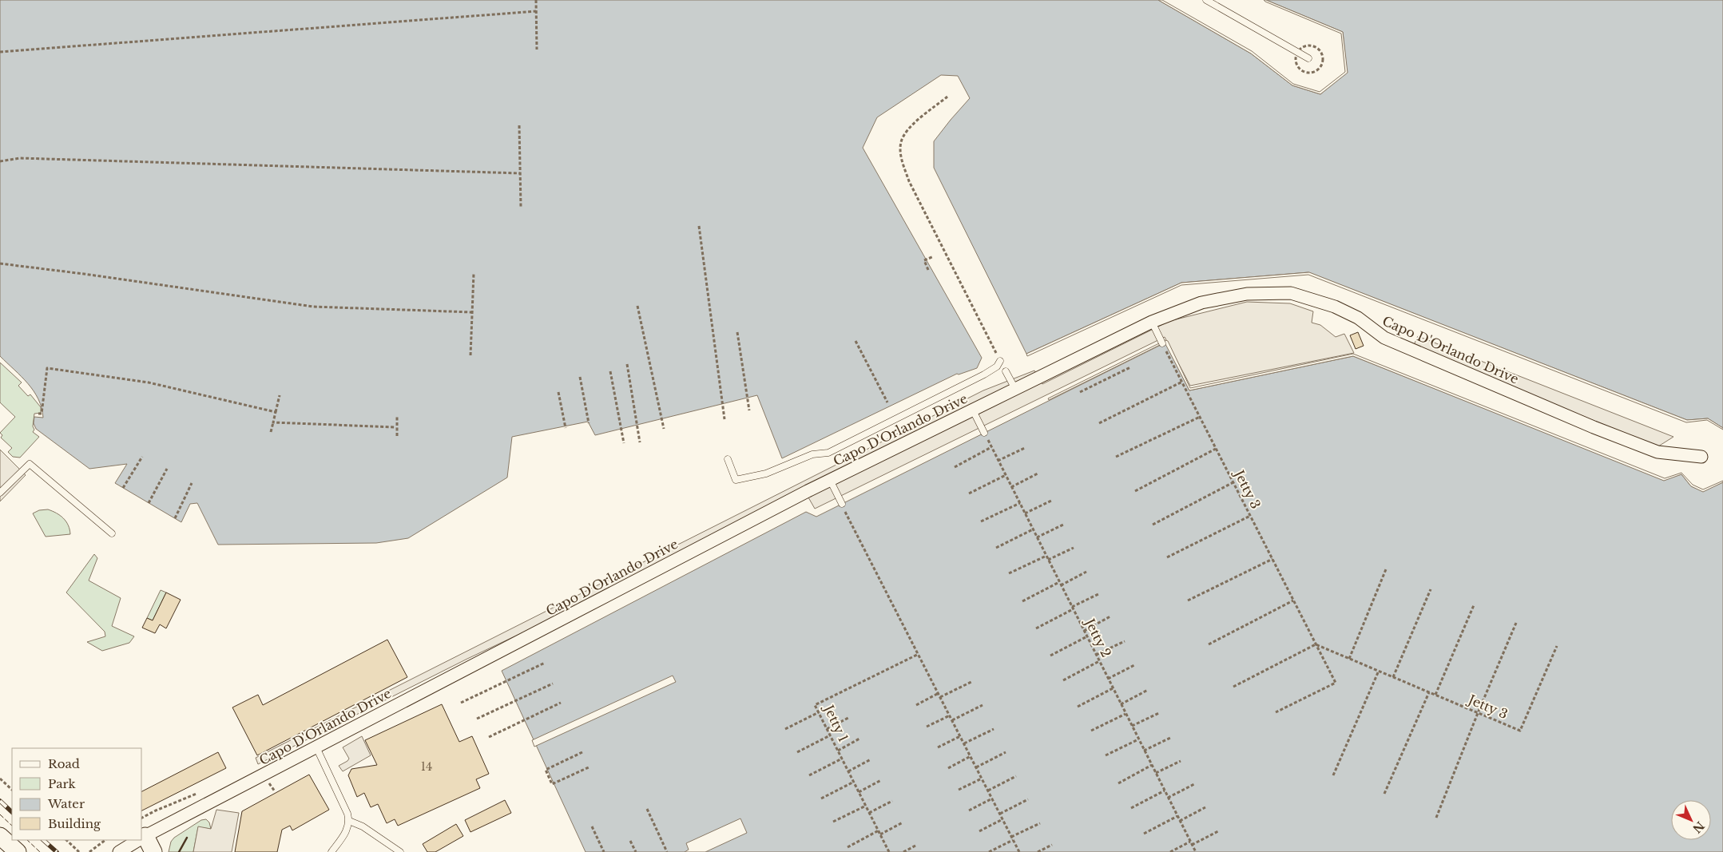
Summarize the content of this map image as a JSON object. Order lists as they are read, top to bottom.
{
  "streets": {
    "street": ["Capo D'Orlando Drive"],
    "path": ["Jetty 3", "Jetty 2", "Jetty 1"]
  },
  "house_numbers": ["14"],
  "legend": [
    "Road",
    "Park",
    "Water",
    "Building"
  ],
  "north": "bottom right"
}
